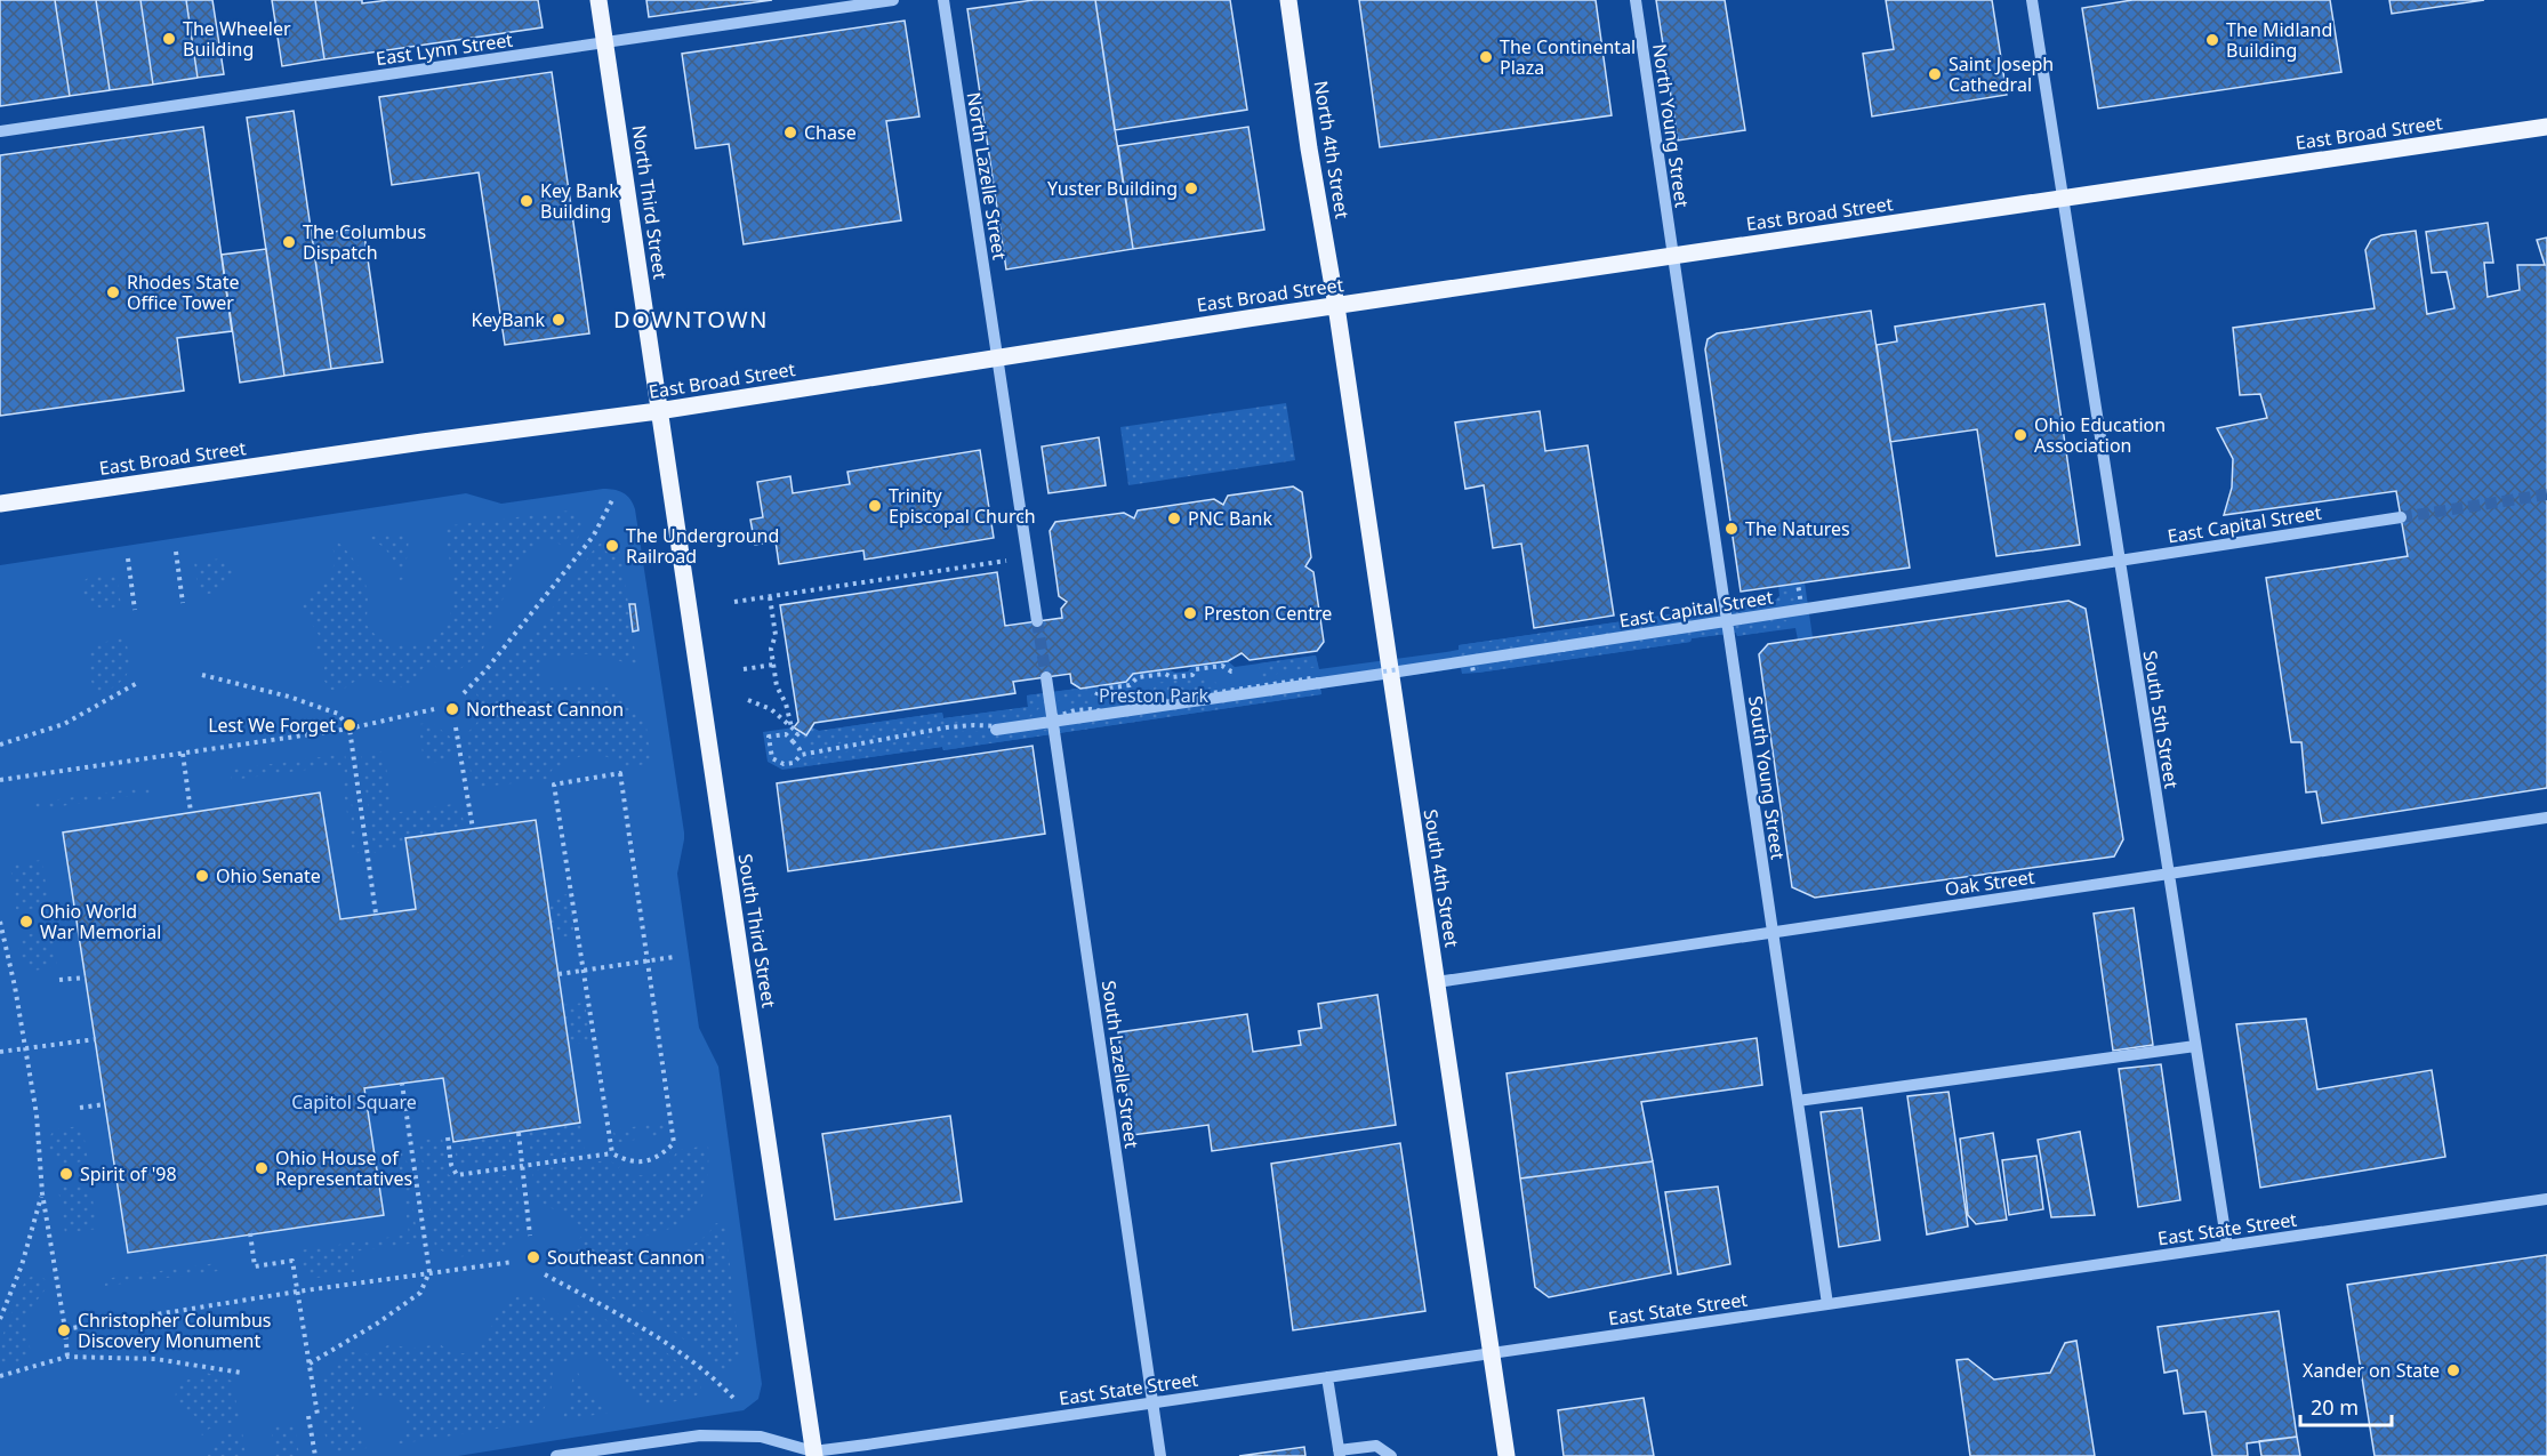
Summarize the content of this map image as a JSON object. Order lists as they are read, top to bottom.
{
  "streets": {
    "main road": [
      "East Broad Street",
      "North 4th Street",
      "North Third Street",
      "South 4th Street",
      "South Third Street"
    ],
    "street": [
      "East Lynn Street",
      "North Young Street",
      "North Lazelle Street",
      "East Capital Street",
      "South 5th Street",
      "South Young Street",
      "Oak Street",
      "South Lazelle Street",
      "East State Street"
    ]
  },
  "crossings": [
    ["East Lynn Street", "North Third Street"],
    ["North Young Street", "East Broad Street"],
    ["North Young Street", "South Young Street"],
    ["East Broad Street", "North 4th Street"],
    ["East Broad Street", "North Lazelle Street"],
    ["East Broad Street", "North Third Street"],
    ["East Broad Street", "South 5th Street"],
    ["East Broad Street", "South Young Street"],
    ["East Broad Street", "South 4th Street"],
    ["East Broad Street", "South Third Street"],
    ["North 4th Street", "South 4th Street"],
    ["North Third Street", "South Third Street"],
    ["East Capital Street", "South 5th Street"],
    ["East Capital Street", "South Young Street"],
    ["East Capital Street", "South 4th Street"],
    ["East Capital Street", "South Lazelle Street"],
    ["South 5th Street", "Oak Street"],
    ["South 5th Street", "East State Street"],
    ["South Young Street", "Oak Street"],
    ["South Young Street", "East State Street"],
    ["South 4th Street", "Oak Street"],
    ["South 4th Street", "East State Street"],
    ["South Third Street", "East State Street"],
    ["South Lazelle Street", "East State Street"]
  ],
  "districts": ["DOWNTOWN"],
  "parks": ["Preston Park", "Capitol Square"],
  "places": [
    "The Wheeler Building",
    "The Midland Building",
    "The Continental Plaza",
    "Saint Joseph Cathedral",
    "Chase",
    "Yuster Building",
    "Key Bank Building",
    "The Columbus Dispatch",
    "Rhodes State Office Tower",
    "KeyBank",
    "Ohio Education Association",
    "Trinity Episcopal Church",
    "PNC Bank",
    "The Natures",
    "The Underground Railroad",
    "Preston Centre",
    "Northeast Cannon",
    "Lest We Forget",
    "Ohio Senate",
    "Ohio World War Memorial",
    "Ohio House of Representatives",
    "Spirit of '98",
    "Southeast Cannon",
    "Christopher Columbus Discovery Monument",
    "Xander on State"
  ],
  "scale_bar": "20 m"
}
